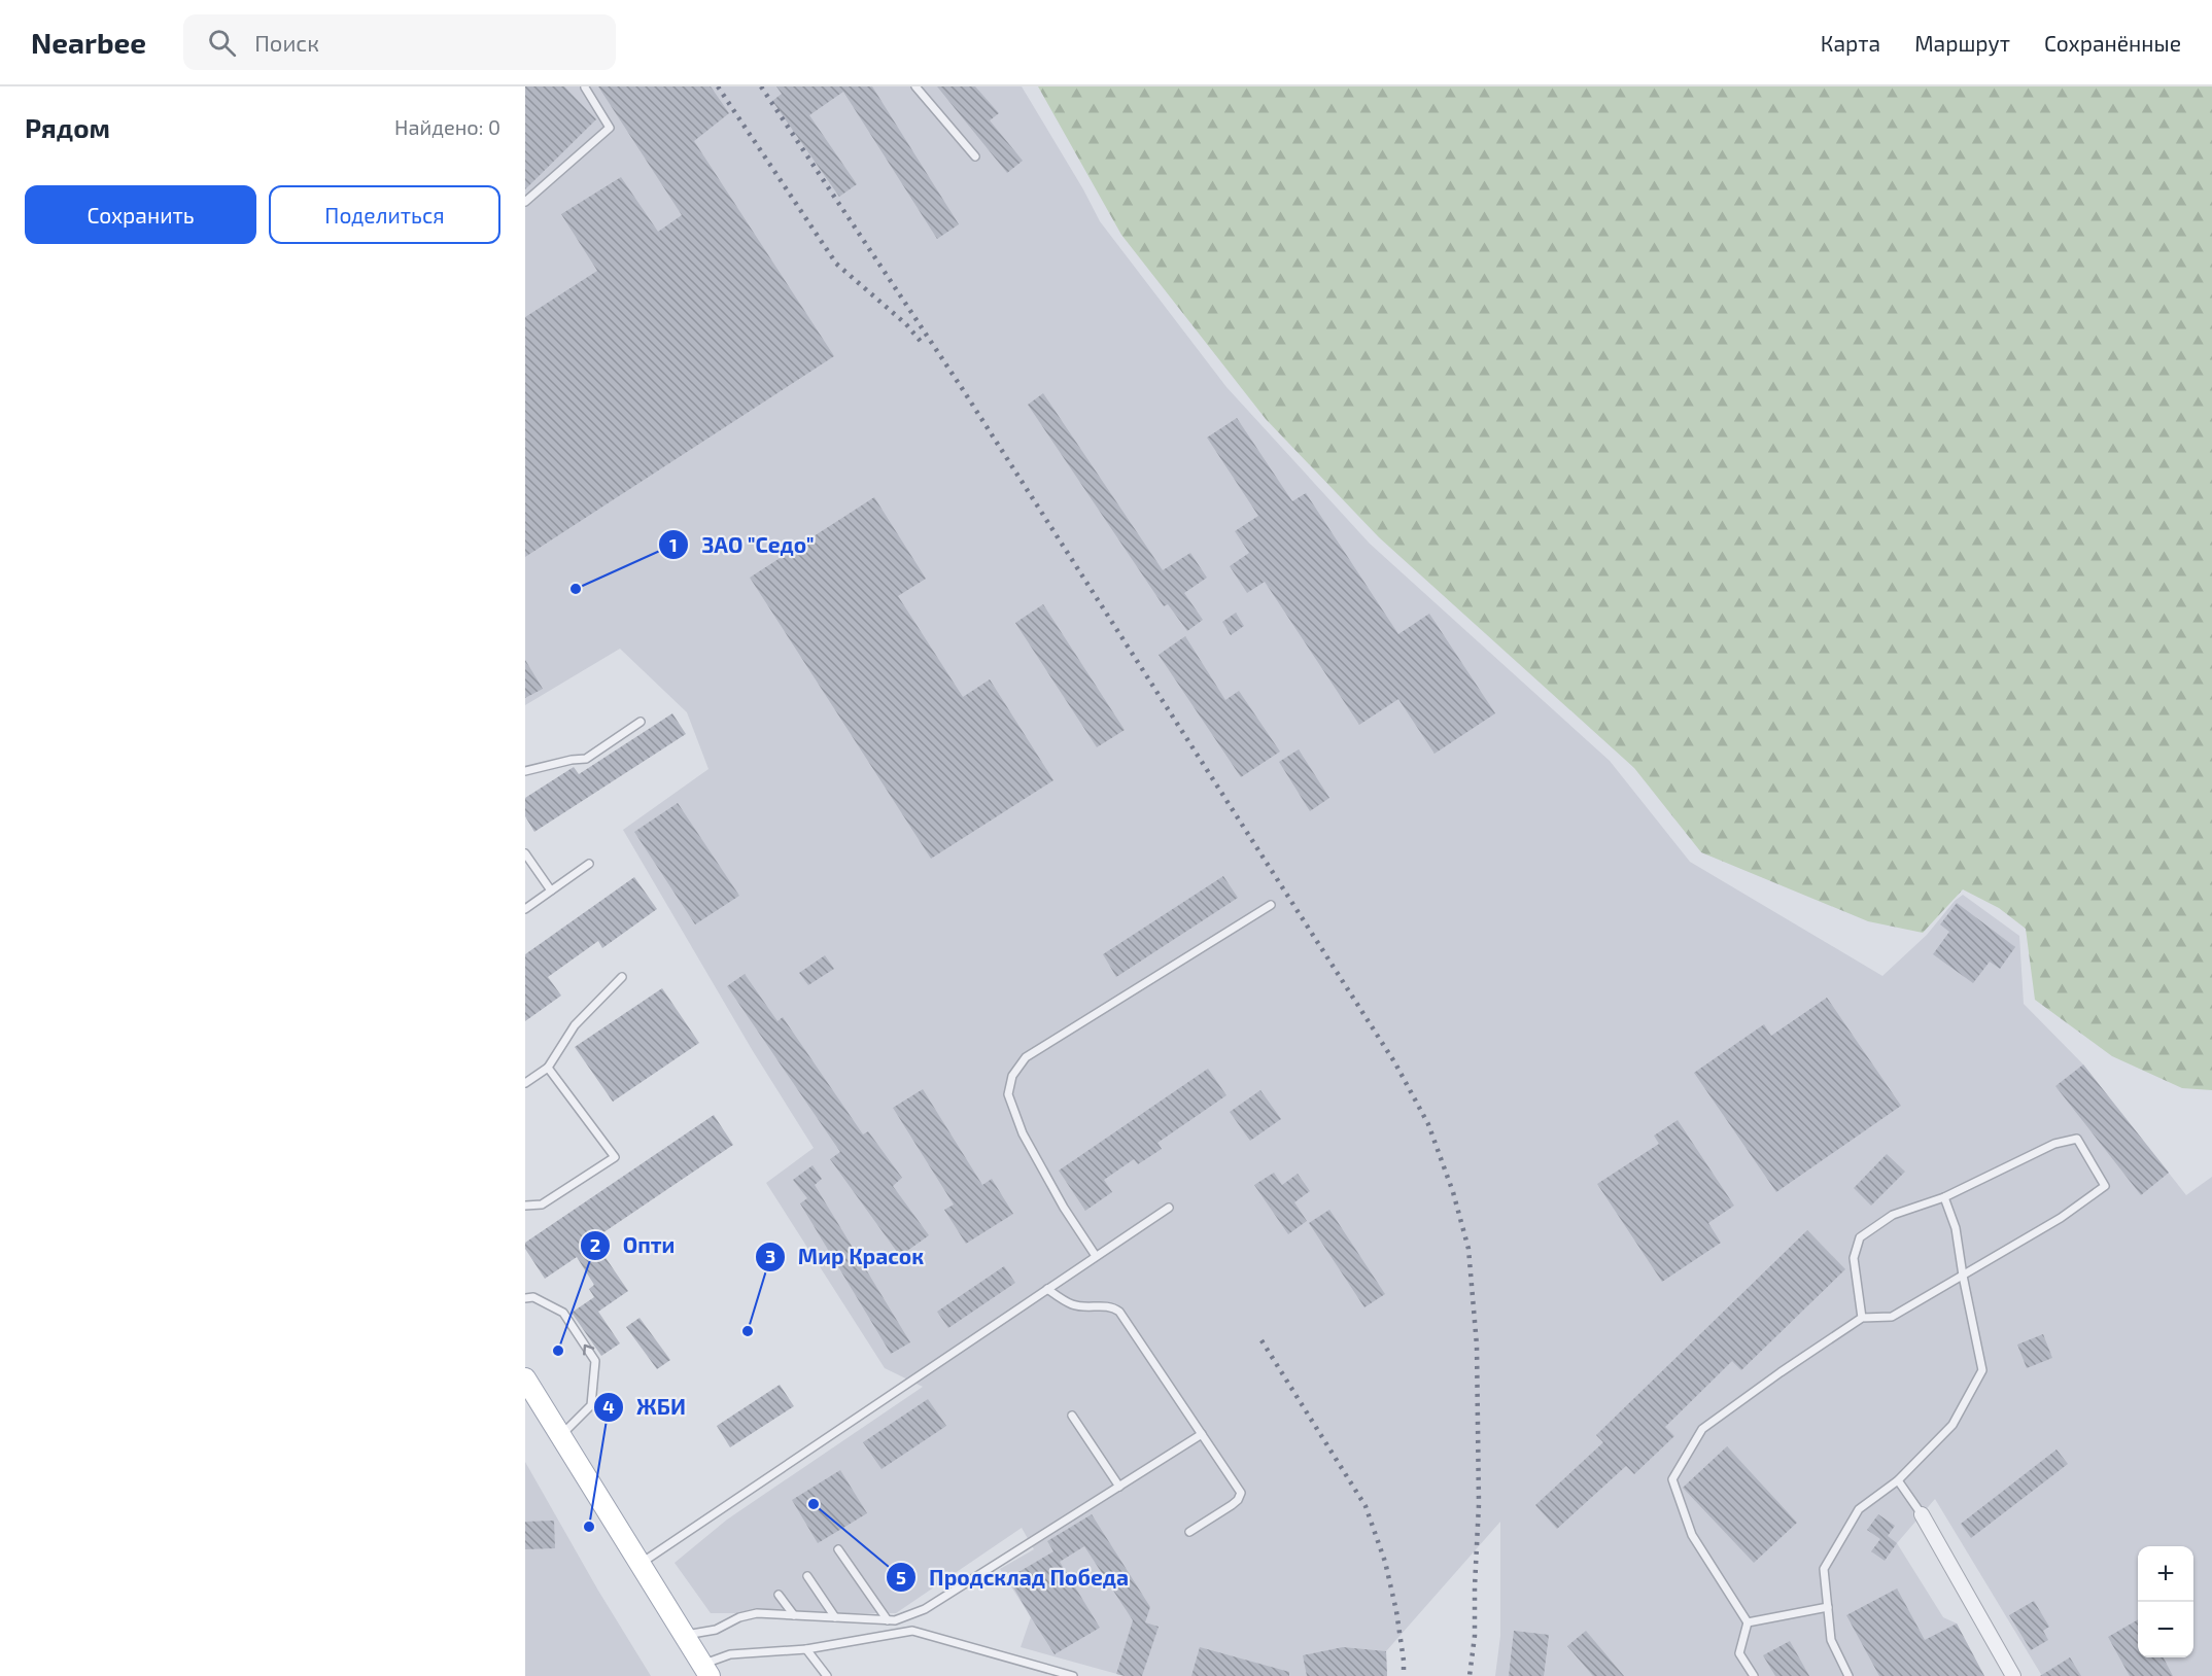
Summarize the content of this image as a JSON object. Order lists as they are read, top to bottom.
{
  "places": [
    "ЗАО \"Седо\"",
    "Мир Красок",
    "Опти",
    "Продсклад Победа",
    "ЖБИ"
  ],
  "page": {
    "header": "Nearbee",
    "search": "Поиск",
    "nav": ["Карта", "Маршрут", "Сохранённые"],
    "heading": ["Рядом", "Найдено: 0"],
    "buttons": ["Сохранить", "Поделиться"],
    "map_buttons": ["+", "−"]
  }
}
